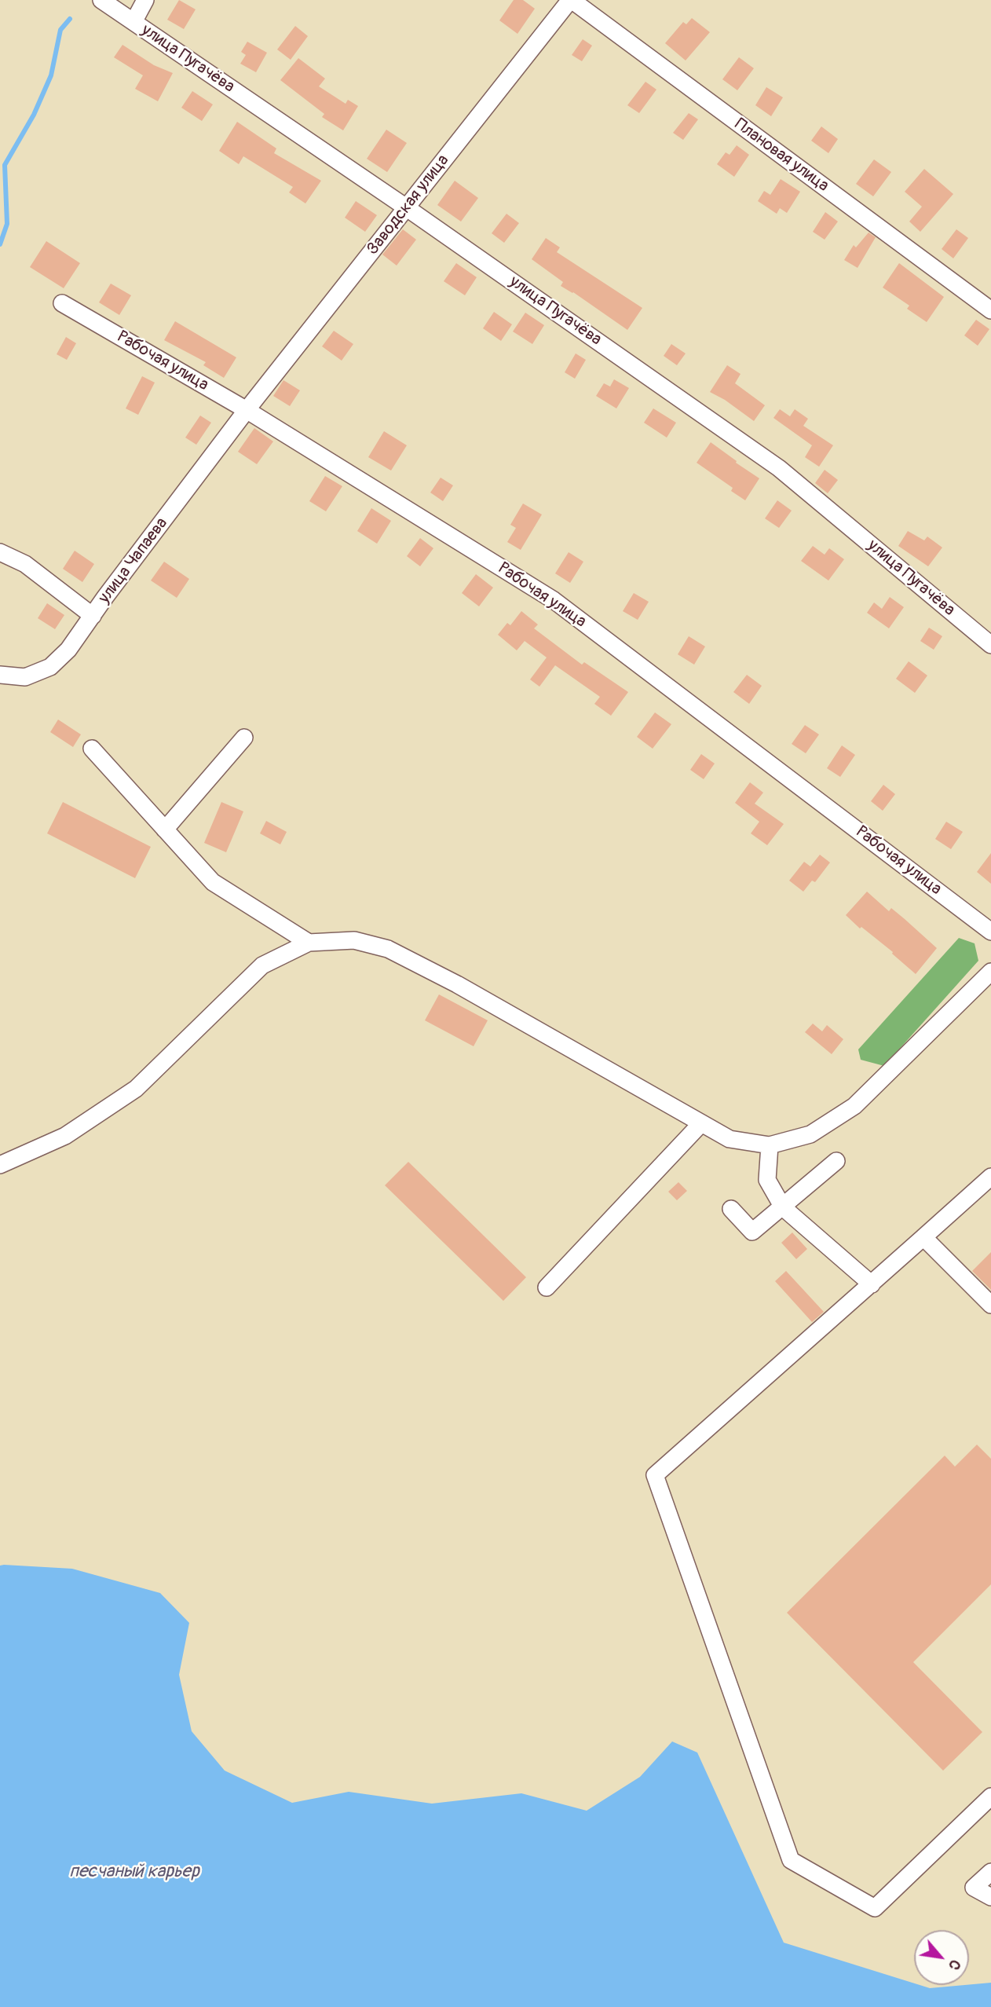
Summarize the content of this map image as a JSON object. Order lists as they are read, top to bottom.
{
  "streets": {
    "street": [
      "улица Пугачёва",
      "Плановая улица",
      "Заводская улица",
      "Рабочая улица",
      "улица Чапаева"
    ]
  },
  "crossings": [
    ["улица Пугачёва", "Заводская улица"],
    ["Плановая улица", "Заводская улица"],
    ["Заводская улица", "Рабочая улица"],
    ["Заводская улица", "улица Чапаева"],
    ["Рабочая улица", "улица Чапаева"]
  ],
  "water": ["песчаный карьер"],
  "north": "bottom right"
}
